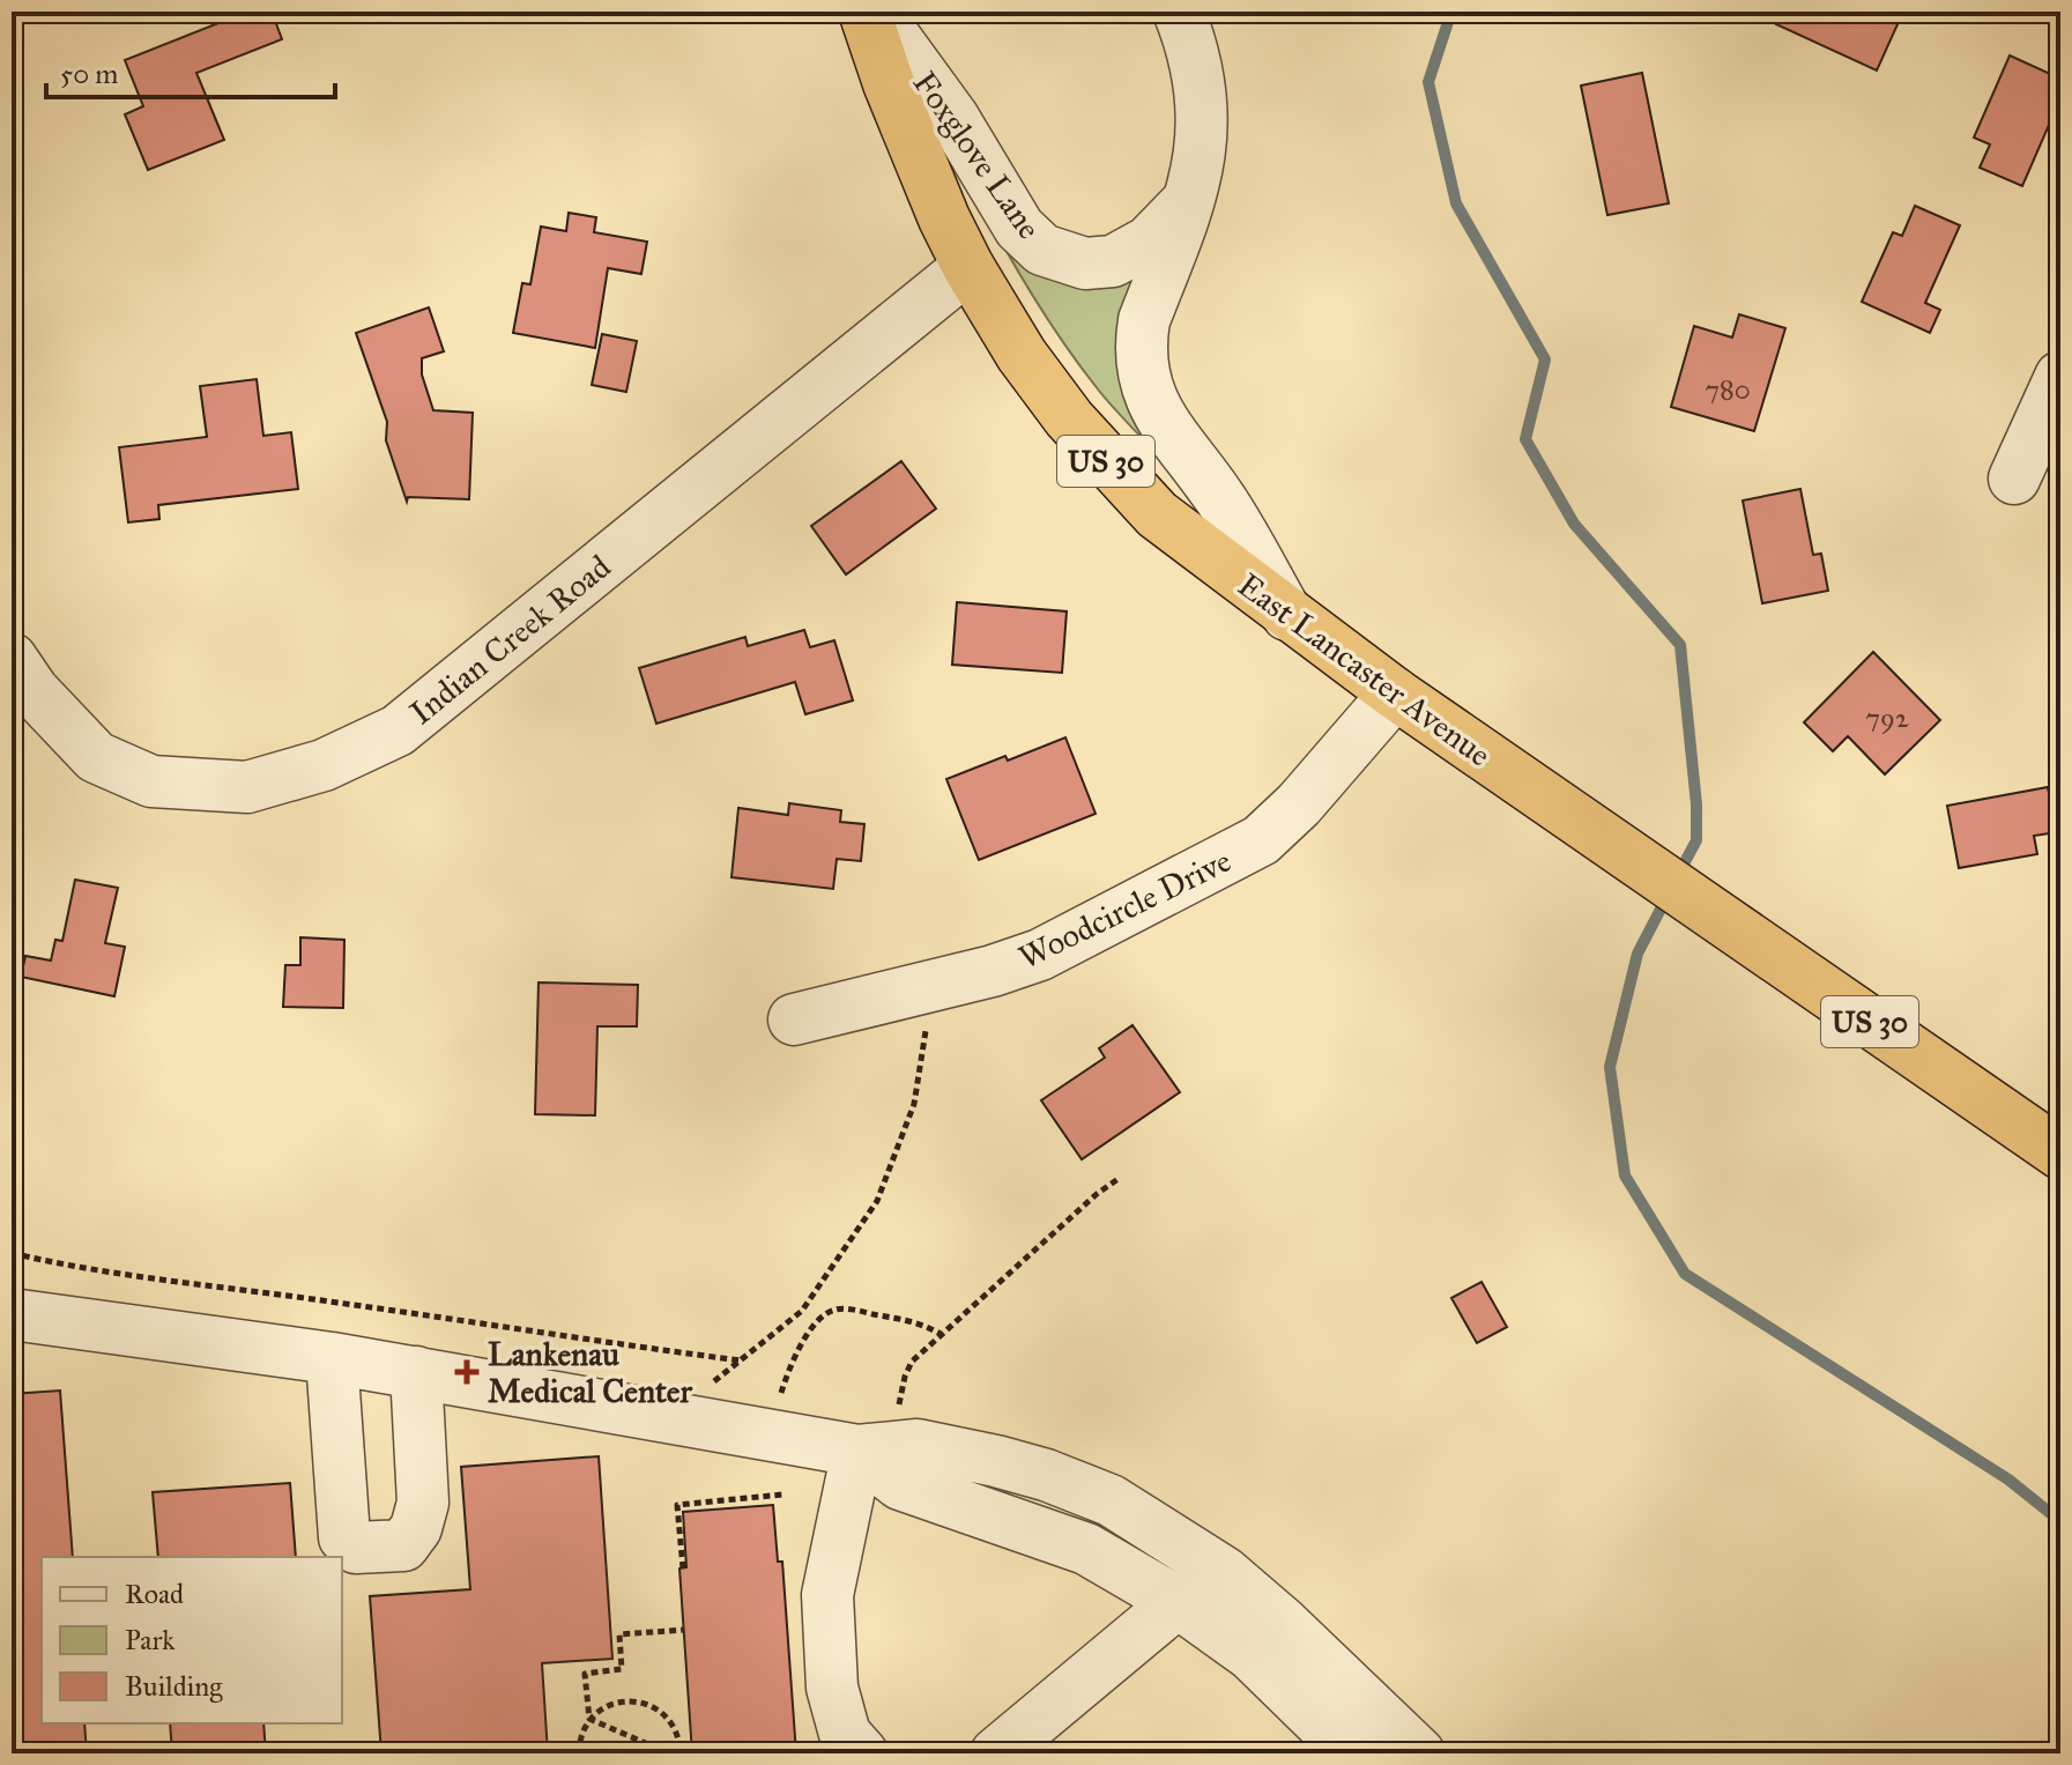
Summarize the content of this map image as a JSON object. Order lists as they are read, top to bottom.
{
  "streets": {
    "highway": ["US 30", "East Lancaster Avenue"],
    "street": ["Foxglove Lane", "Indian Creek Road", "Woodcircle Drive"]
  },
  "crossings": [
    ["Foxglove Lane", "East Lancaster Avenue"],
    ["Indian Creek Road", "East Lancaster Avenue"],
    ["East Lancaster Avenue", "Woodcircle Drive"]
  ],
  "places": {
    "health": ["Lankenau Medical Center"]
  },
  "house_numbers": ["780", "792"],
  "legend": ["Road", "Park", "Building"],
  "scale_bar": "50 m"
}
